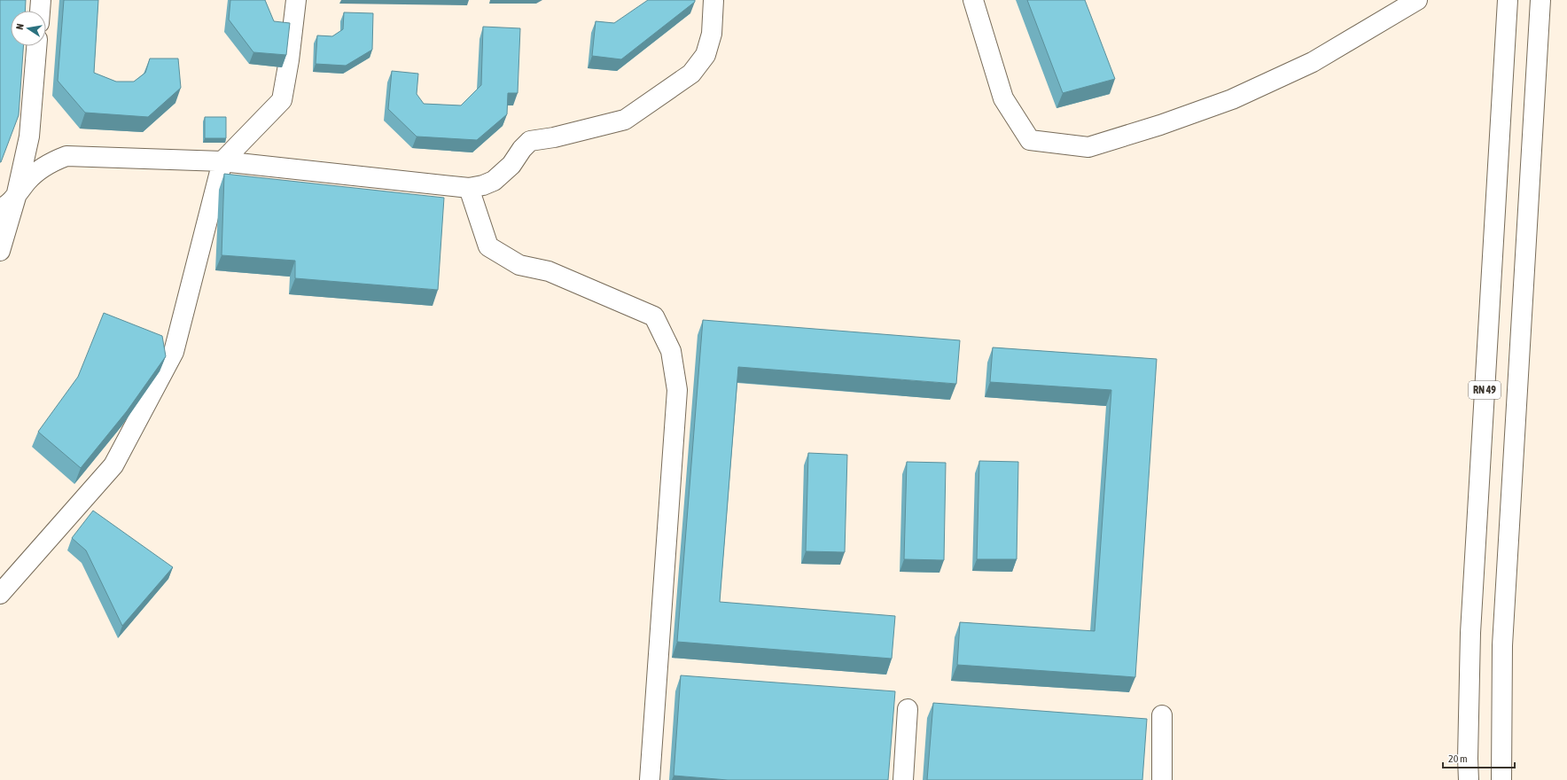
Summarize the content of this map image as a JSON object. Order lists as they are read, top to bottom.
{
  "streets": {
    "main road": ["RN 49"]
  },
  "scale_bar": "20 m",
  "north": "left"
}
